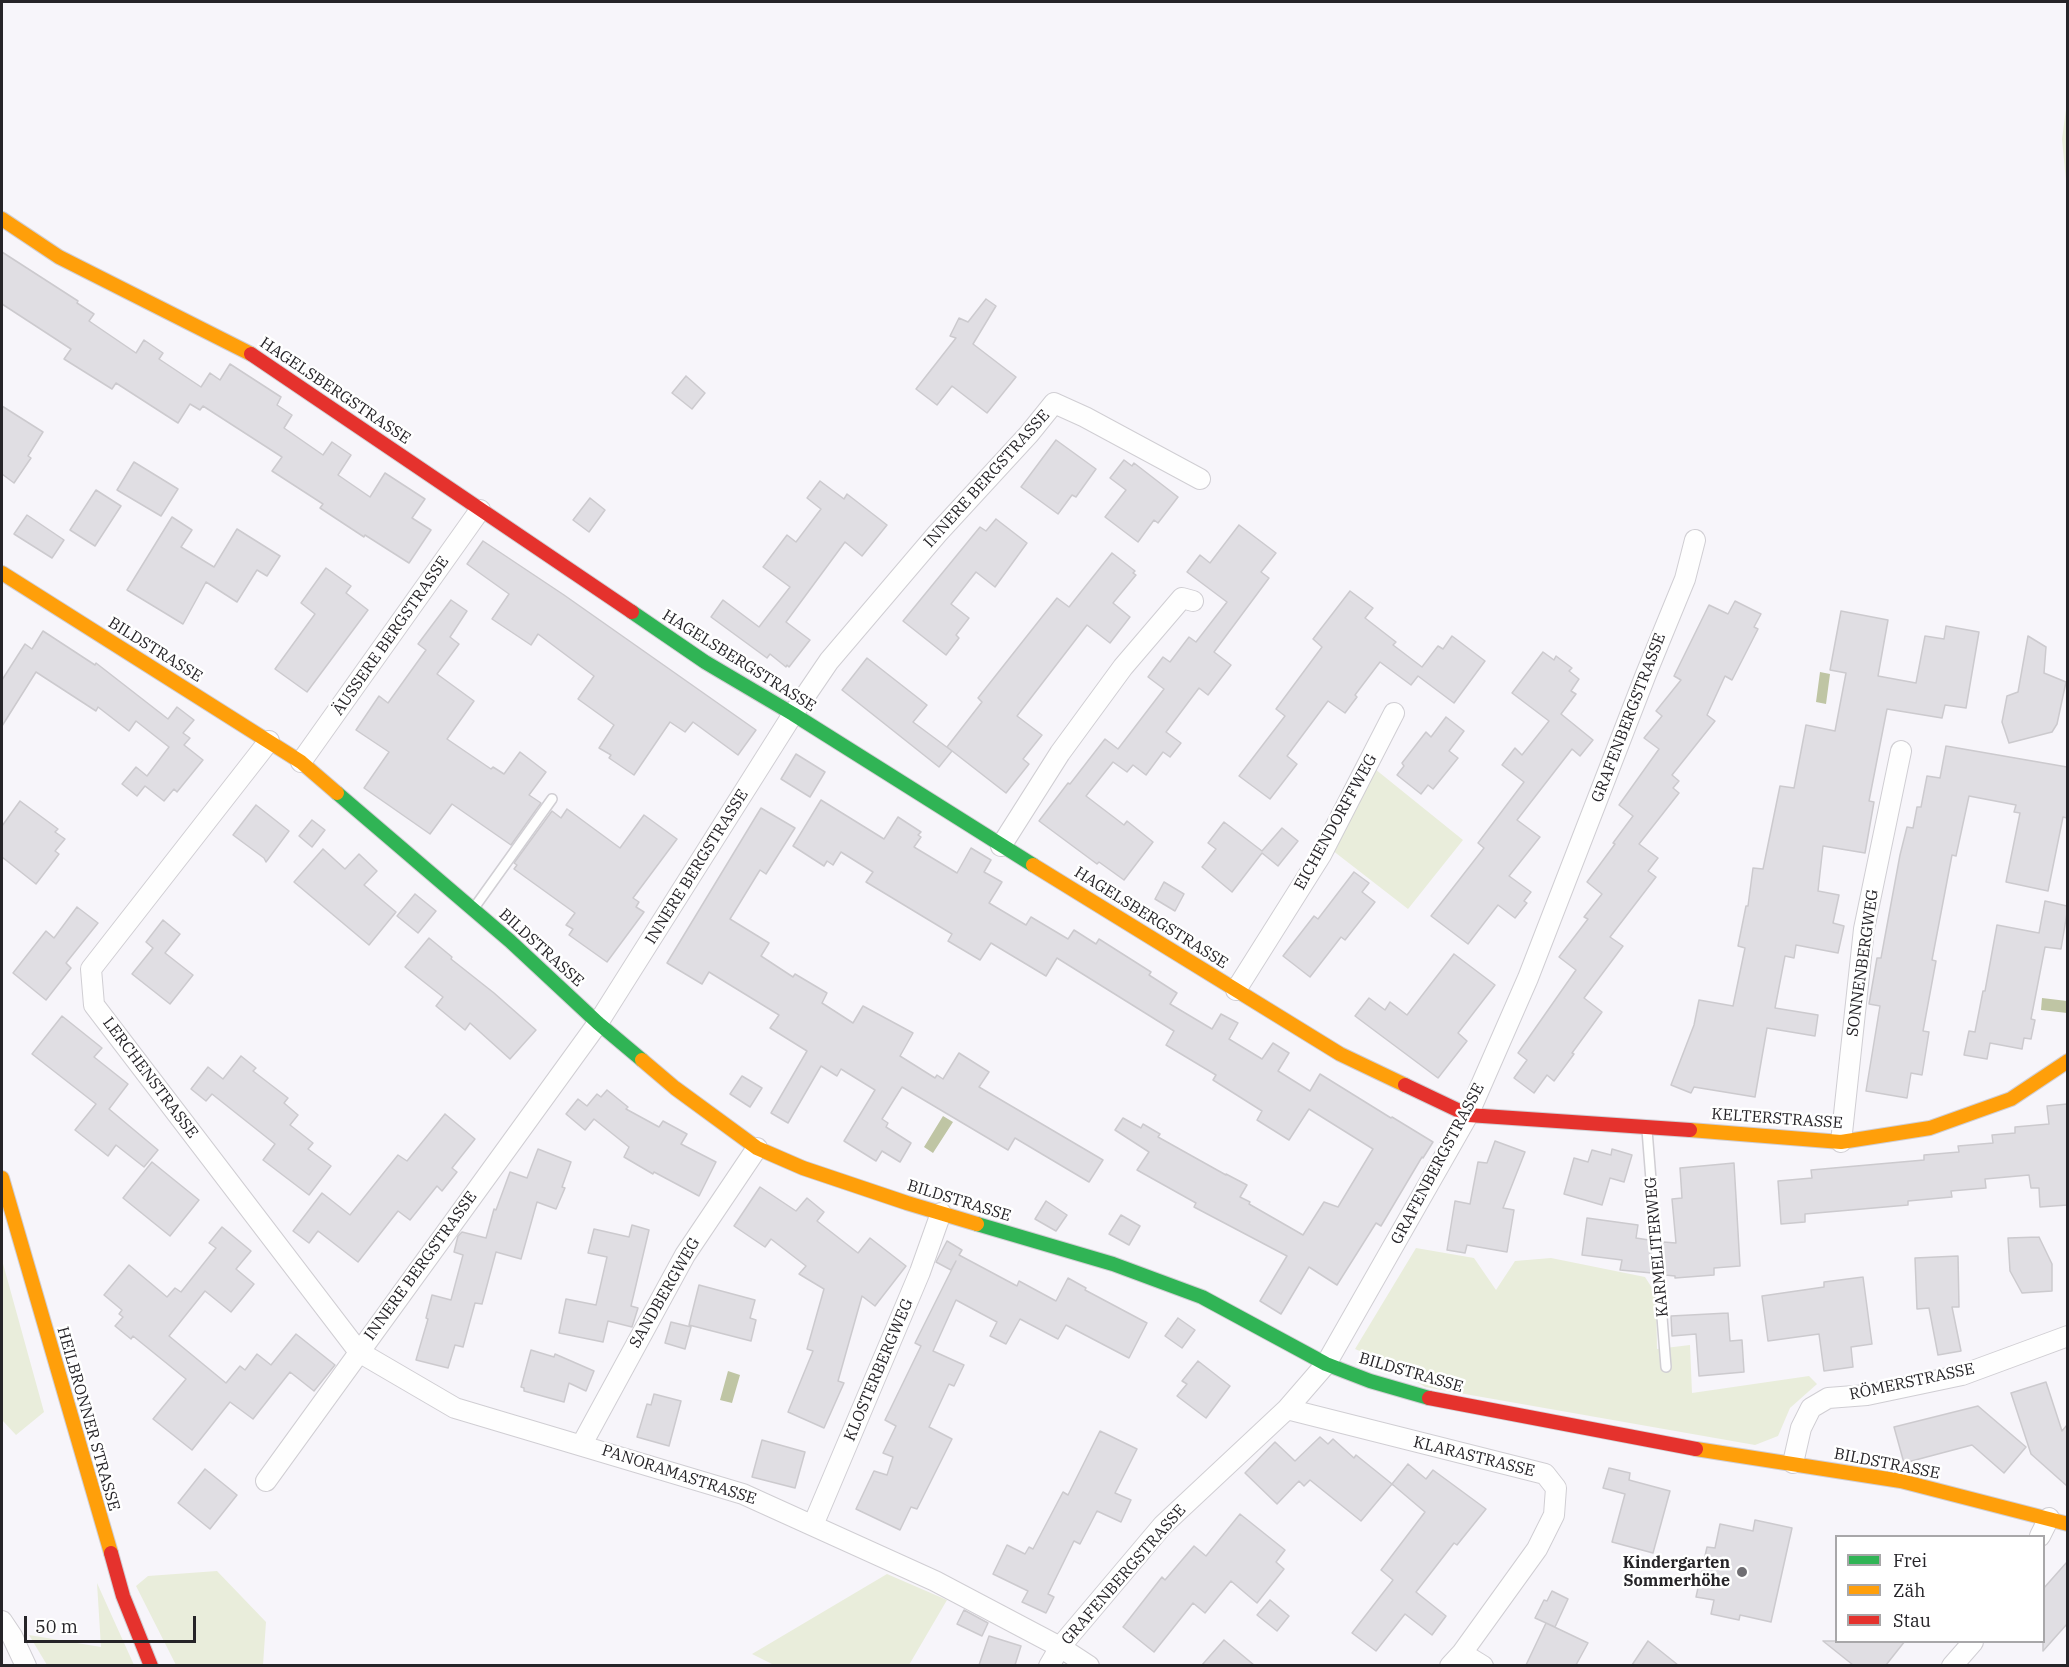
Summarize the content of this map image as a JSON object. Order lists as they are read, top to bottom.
{
  "streets": {
    "street": [
      "HAGELSBERGSTRASSE",
      "INNERE BERGSTRASSE",
      "ÄUSSERE BERGSTRASSE",
      "BILDSTRASSE",
      "GRAFENBERGSTRASSE",
      "EICHENDORFFWEG",
      "SONNENBERGWEG",
      "LERCHENSTRASSE",
      "KELTERSTRASSE",
      "SANDBERGWEG",
      "KLOSTERBERGWEG",
      "RÖMERSTRASSE",
      "HEILBRONNER STRASSE",
      "KLARASTRASSE",
      "PANORAMASTRASSE"
    ],
    "lane": ["KARMELITERWEG"]
  },
  "crossings": [
    ["HAGELSBERGSTRASSE", "INNERE BERGSTRASSE"],
    ["HAGELSBERGSTRASSE", "ÄUSSERE BERGSTRASSE"],
    ["HAGELSBERGSTRASSE", "GRAFENBERGSTRASSE"],
    ["HAGELSBERGSTRASSE", "EICHENDORFFWEG"],
    ["HAGELSBERGSTRASSE", "KELTERSTRASSE"],
    ["INNERE BERGSTRASSE", "BILDSTRASSE"],
    ["INNERE BERGSTRASSE", "LERCHENSTRASSE"],
    ["INNERE BERGSTRASSE", "PANORAMASTRASSE"],
    ["ÄUSSERE BERGSTRASSE", "BILDSTRASSE"],
    ["BILDSTRASSE", "GRAFENBERGSTRASSE"],
    ["BILDSTRASSE", "LERCHENSTRASSE"],
    ["BILDSTRASSE", "SANDBERGWEG"],
    ["BILDSTRASSE", "KLOSTERBERGWEG"],
    ["BILDSTRASSE", "RÖMERSTRASSE"],
    ["GRAFENBERGSTRASSE", "KELTERSTRASSE"],
    ["GRAFENBERGSTRASSE", "KLARASTRASSE"],
    ["GRAFENBERGSTRASSE", "PANORAMASTRASSE"],
    ["SONNENBERGWEG", "KELTERSTRASSE"],
    ["LERCHENSTRASSE", "PANORAMASTRASSE"],
    ["KELTERSTRASSE", "KARMELITERWEG"],
    ["SANDBERGWEG", "PANORAMASTRASSE"],
    ["KLOSTERBERGWEG", "PANORAMASTRASSE"]
  ],
  "places": ["Kindergarten Sommerhöhe"],
  "legend": ["Frei", "Zäh", "Stau"],
  "scale_bar": "50 m"
}
